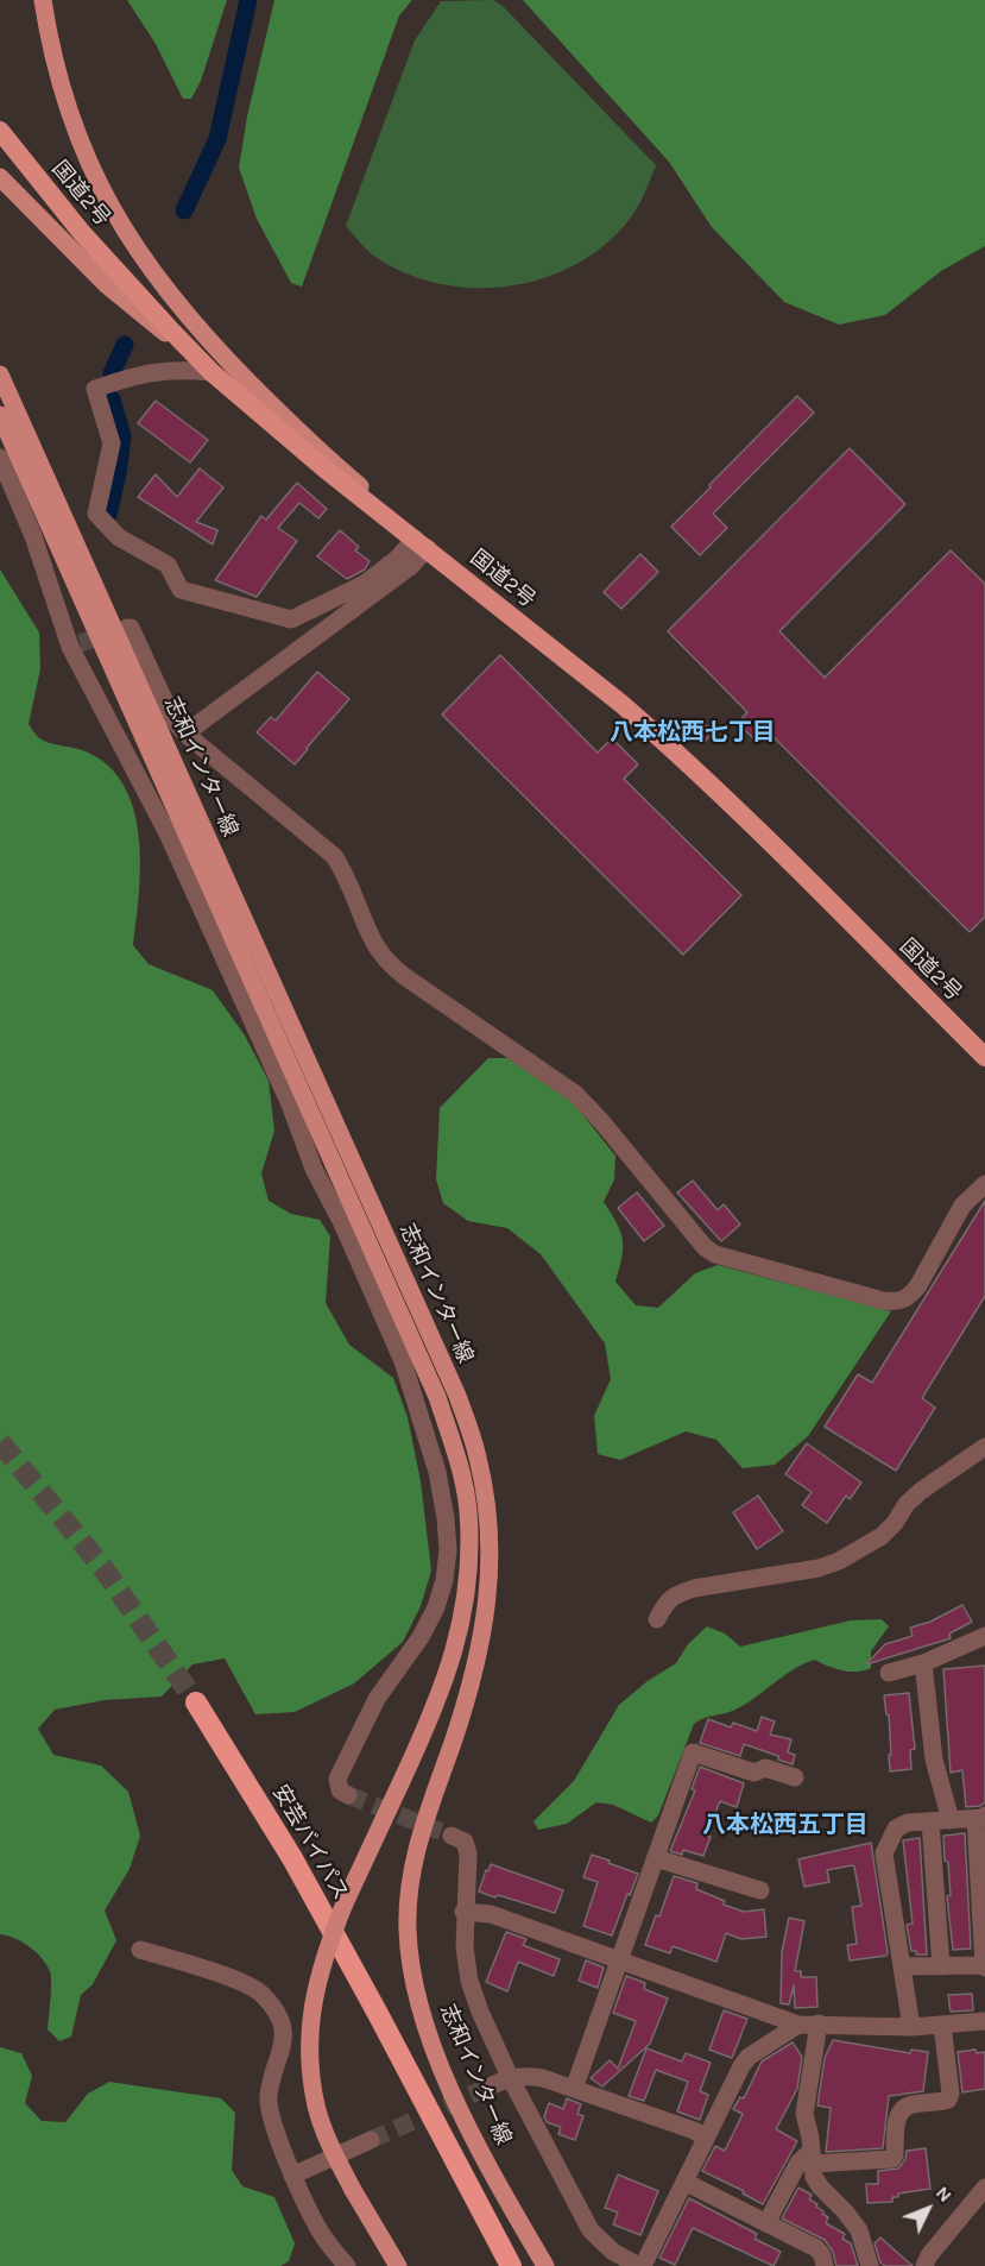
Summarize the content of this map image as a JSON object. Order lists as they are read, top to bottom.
{
  "streets": {
    "highway": ["国道2号", "安芸バイパス"],
    "main road": ["志和インター線"]
  },
  "districts": ["八本松西七丁目", "八本松西五丁目"],
  "north": "top right"
}
